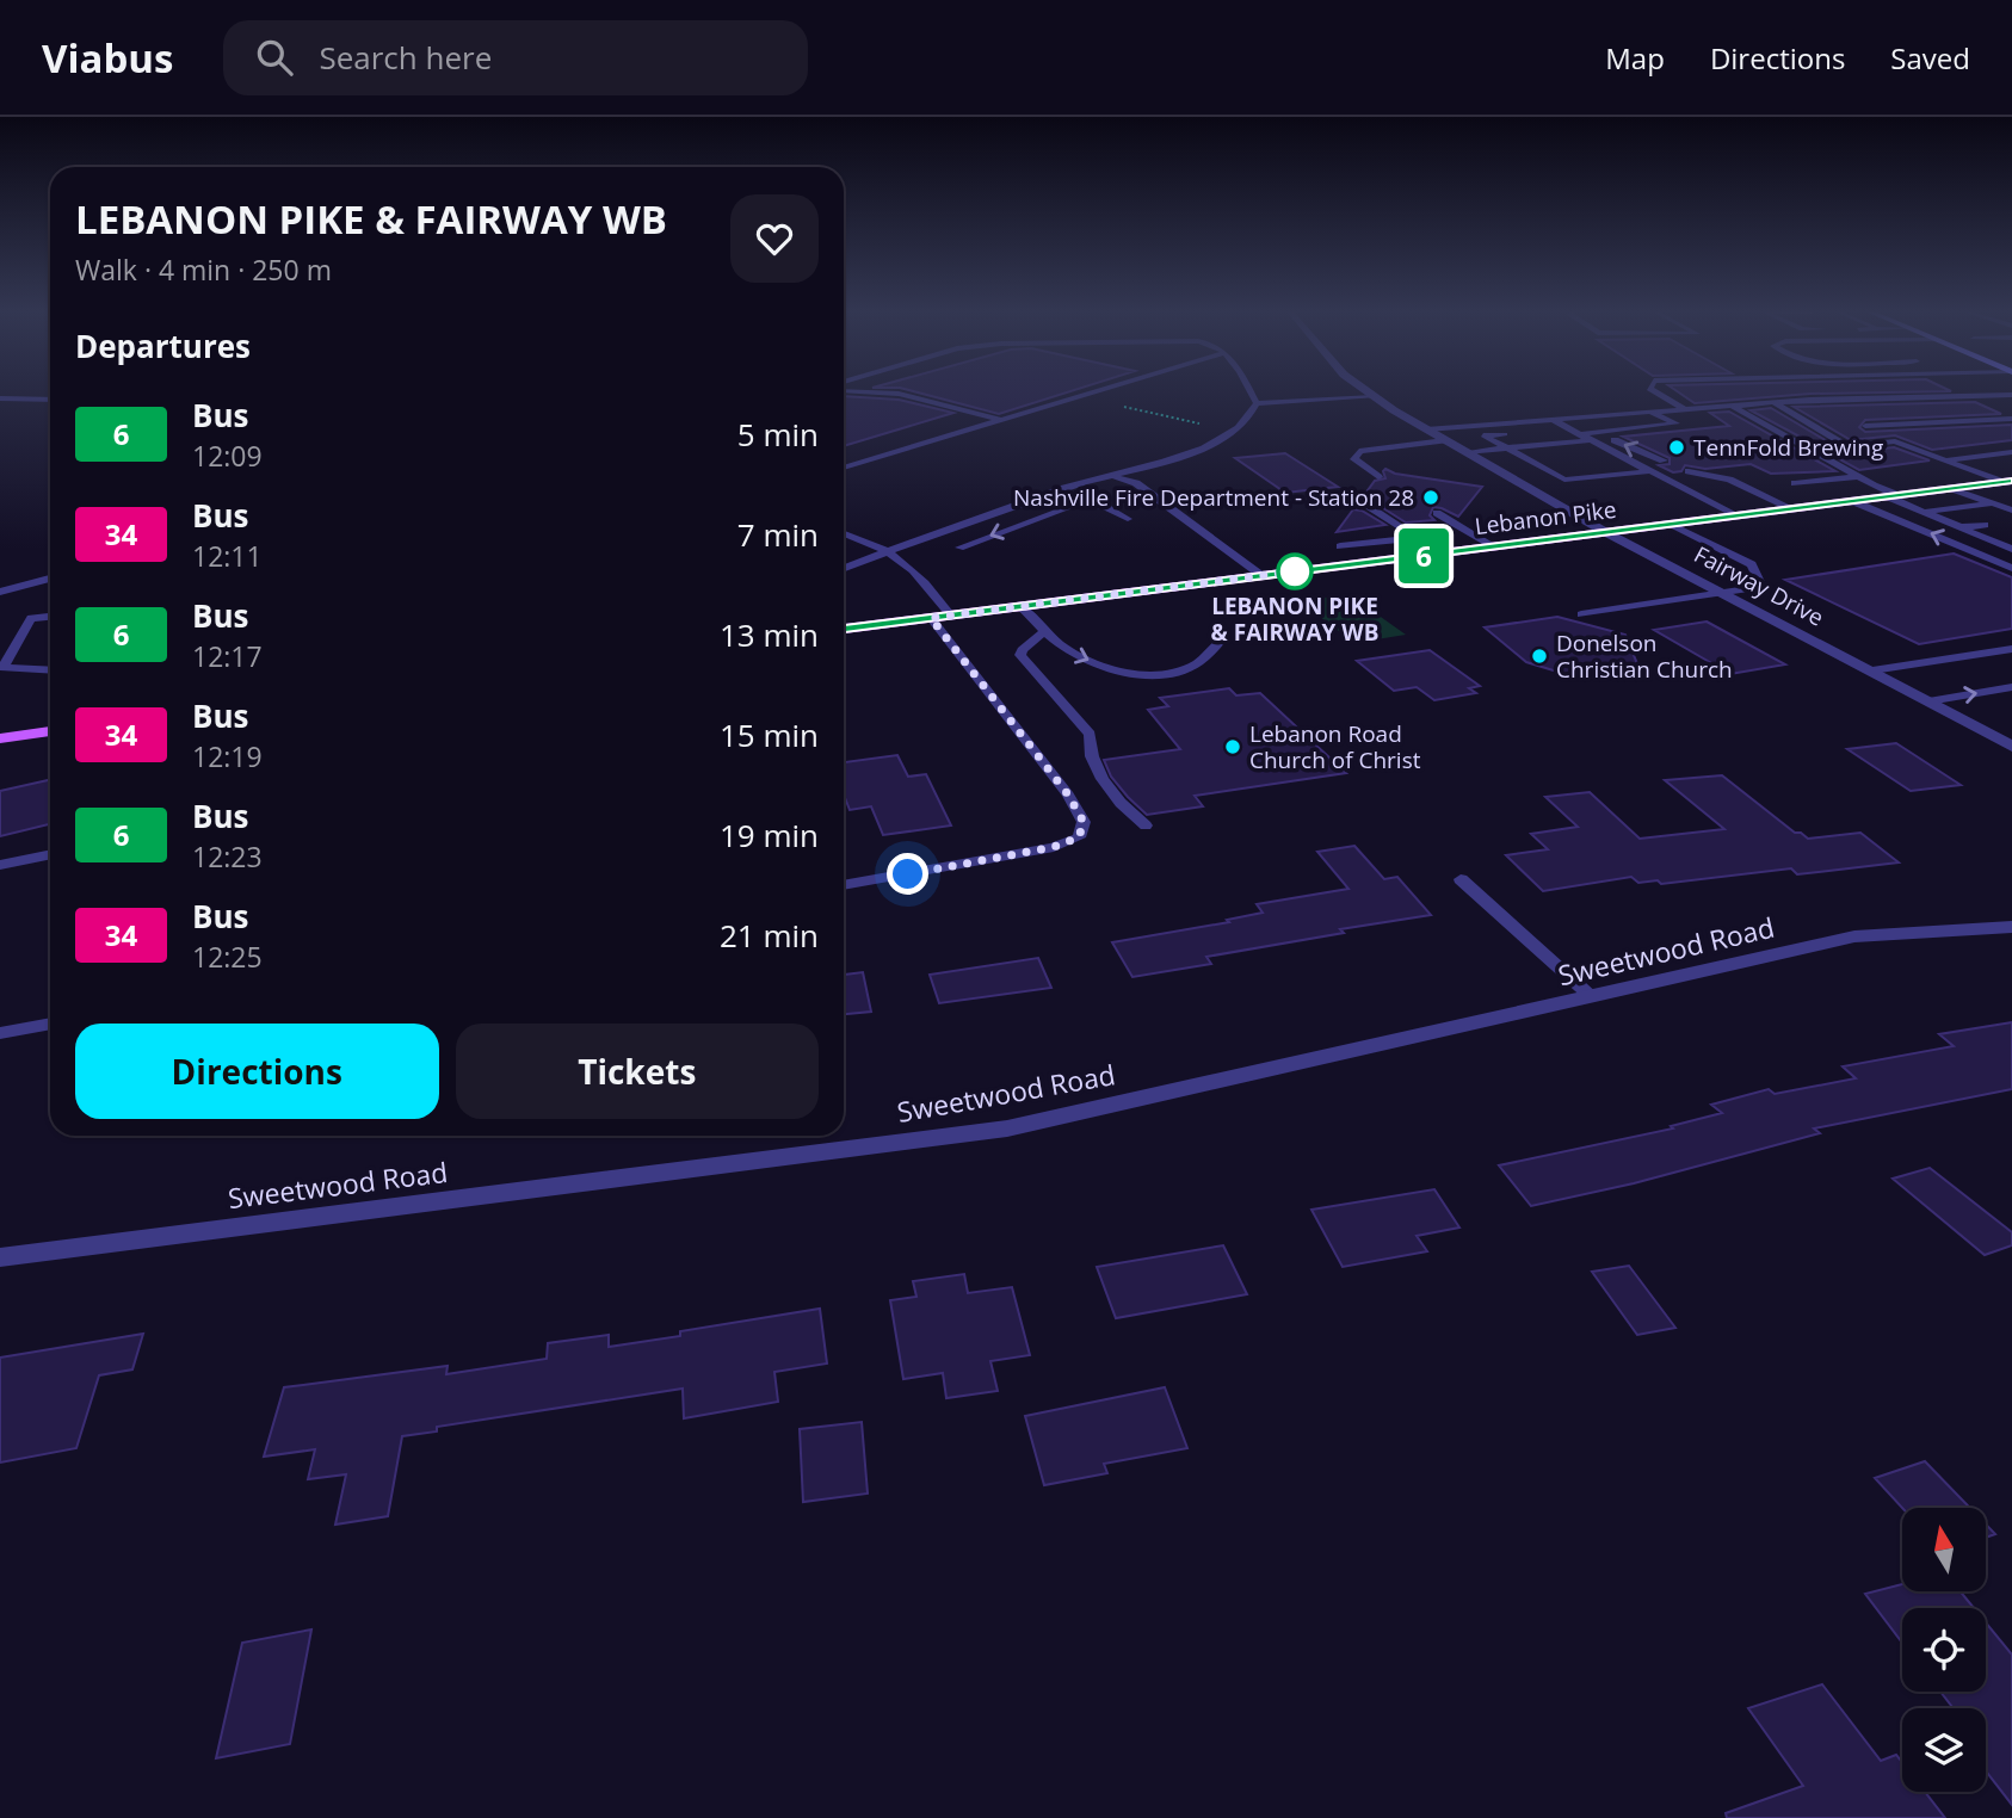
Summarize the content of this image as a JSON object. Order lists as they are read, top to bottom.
{
  "streets": {
    "main road": ["Lebanon Pike"],
    "street": ["Fairway Drive", "Sweetwood Road"]
  },
  "crossings": [
    ["Lebanon Pike", "Fairway Drive"]
  ],
  "places": [
    "TennFold Brewing",
    "Nashville Fire Department - Station 28",
    "LEBANON PIKE & FAIRWAY WB",
    "Donelson Christian Church",
    "Lebanon Road Church of Christ"
  ],
  "lines": ["bus line 6"],
  "north": "top",
  "page": {
    "header": "Viabus",
    "search": "Search here",
    "nav": ["Map", "Directions", "Saved"],
    "on_map": "6",
    "heading": [
      ["LEBANON PIKE & FAIRWAY WB", "Walk · 4 min · 250 m"],
      "Departures"
    ],
    "list": [
      {
        "mark": "6",
        "name": "Bus",
        "note": "12:09",
        "value": "5 min"
      },
      {
        "mark": "34",
        "name": "Bus",
        "note": "12:11",
        "value": "7 min"
      },
      {
        "mark": "6",
        "name": "Bus",
        "note": "12:17",
        "value": "13 min"
      },
      {
        "mark": "34",
        "name": "Bus",
        "note": "12:19",
        "value": "15 min"
      },
      {
        "mark": "6",
        "name": "Bus",
        "note": "12:23",
        "value": "19 min"
      },
      {
        "mark": "34",
        "name": "Bus",
        "note": "12:25",
        "value": "21 min"
      }
    ],
    "buttons": ["Directions", "Tickets"]
  }
}
